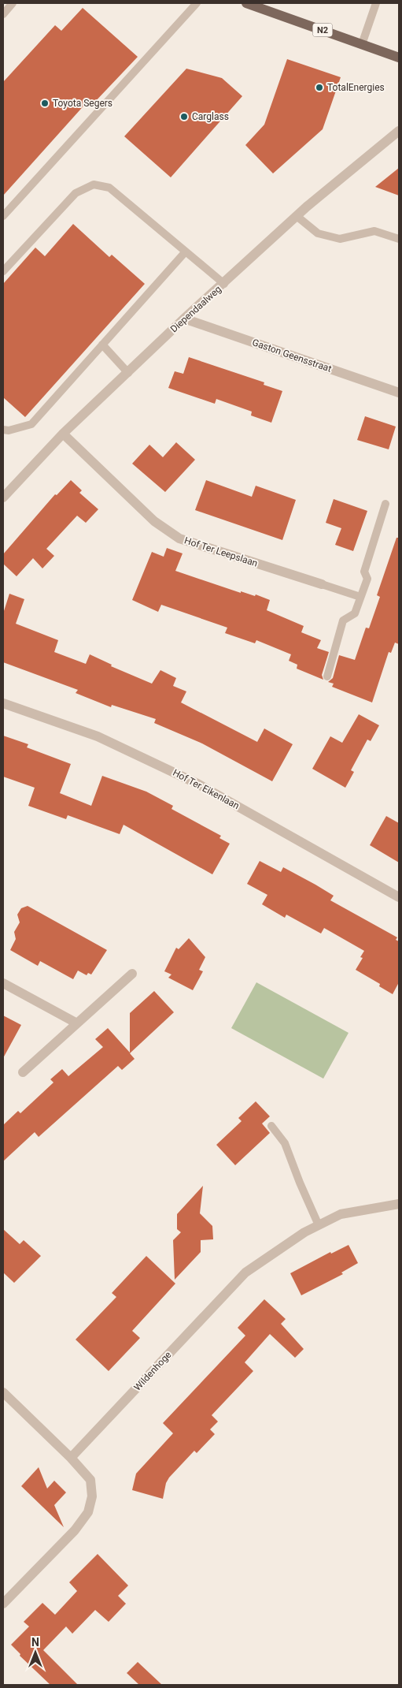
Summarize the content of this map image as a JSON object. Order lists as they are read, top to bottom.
{
  "streets": {
    "main road": ["N2"],
    "street": [
      "Diependaalweg",
      "Gaston Geensstraat",
      "Hof Ter Leepslaan",
      "Hof Ter Eikenlaan",
      "Wildenhoge"
    ]
  },
  "crossings": [
    ["Diependaalweg", "Gaston Geensstraat"],
    ["Diependaalweg", "Hof Ter Leepslaan"]
  ],
  "places": ["TotalEnergies", "Toyota Segers", "Carglass"],
  "north": "top"
}
